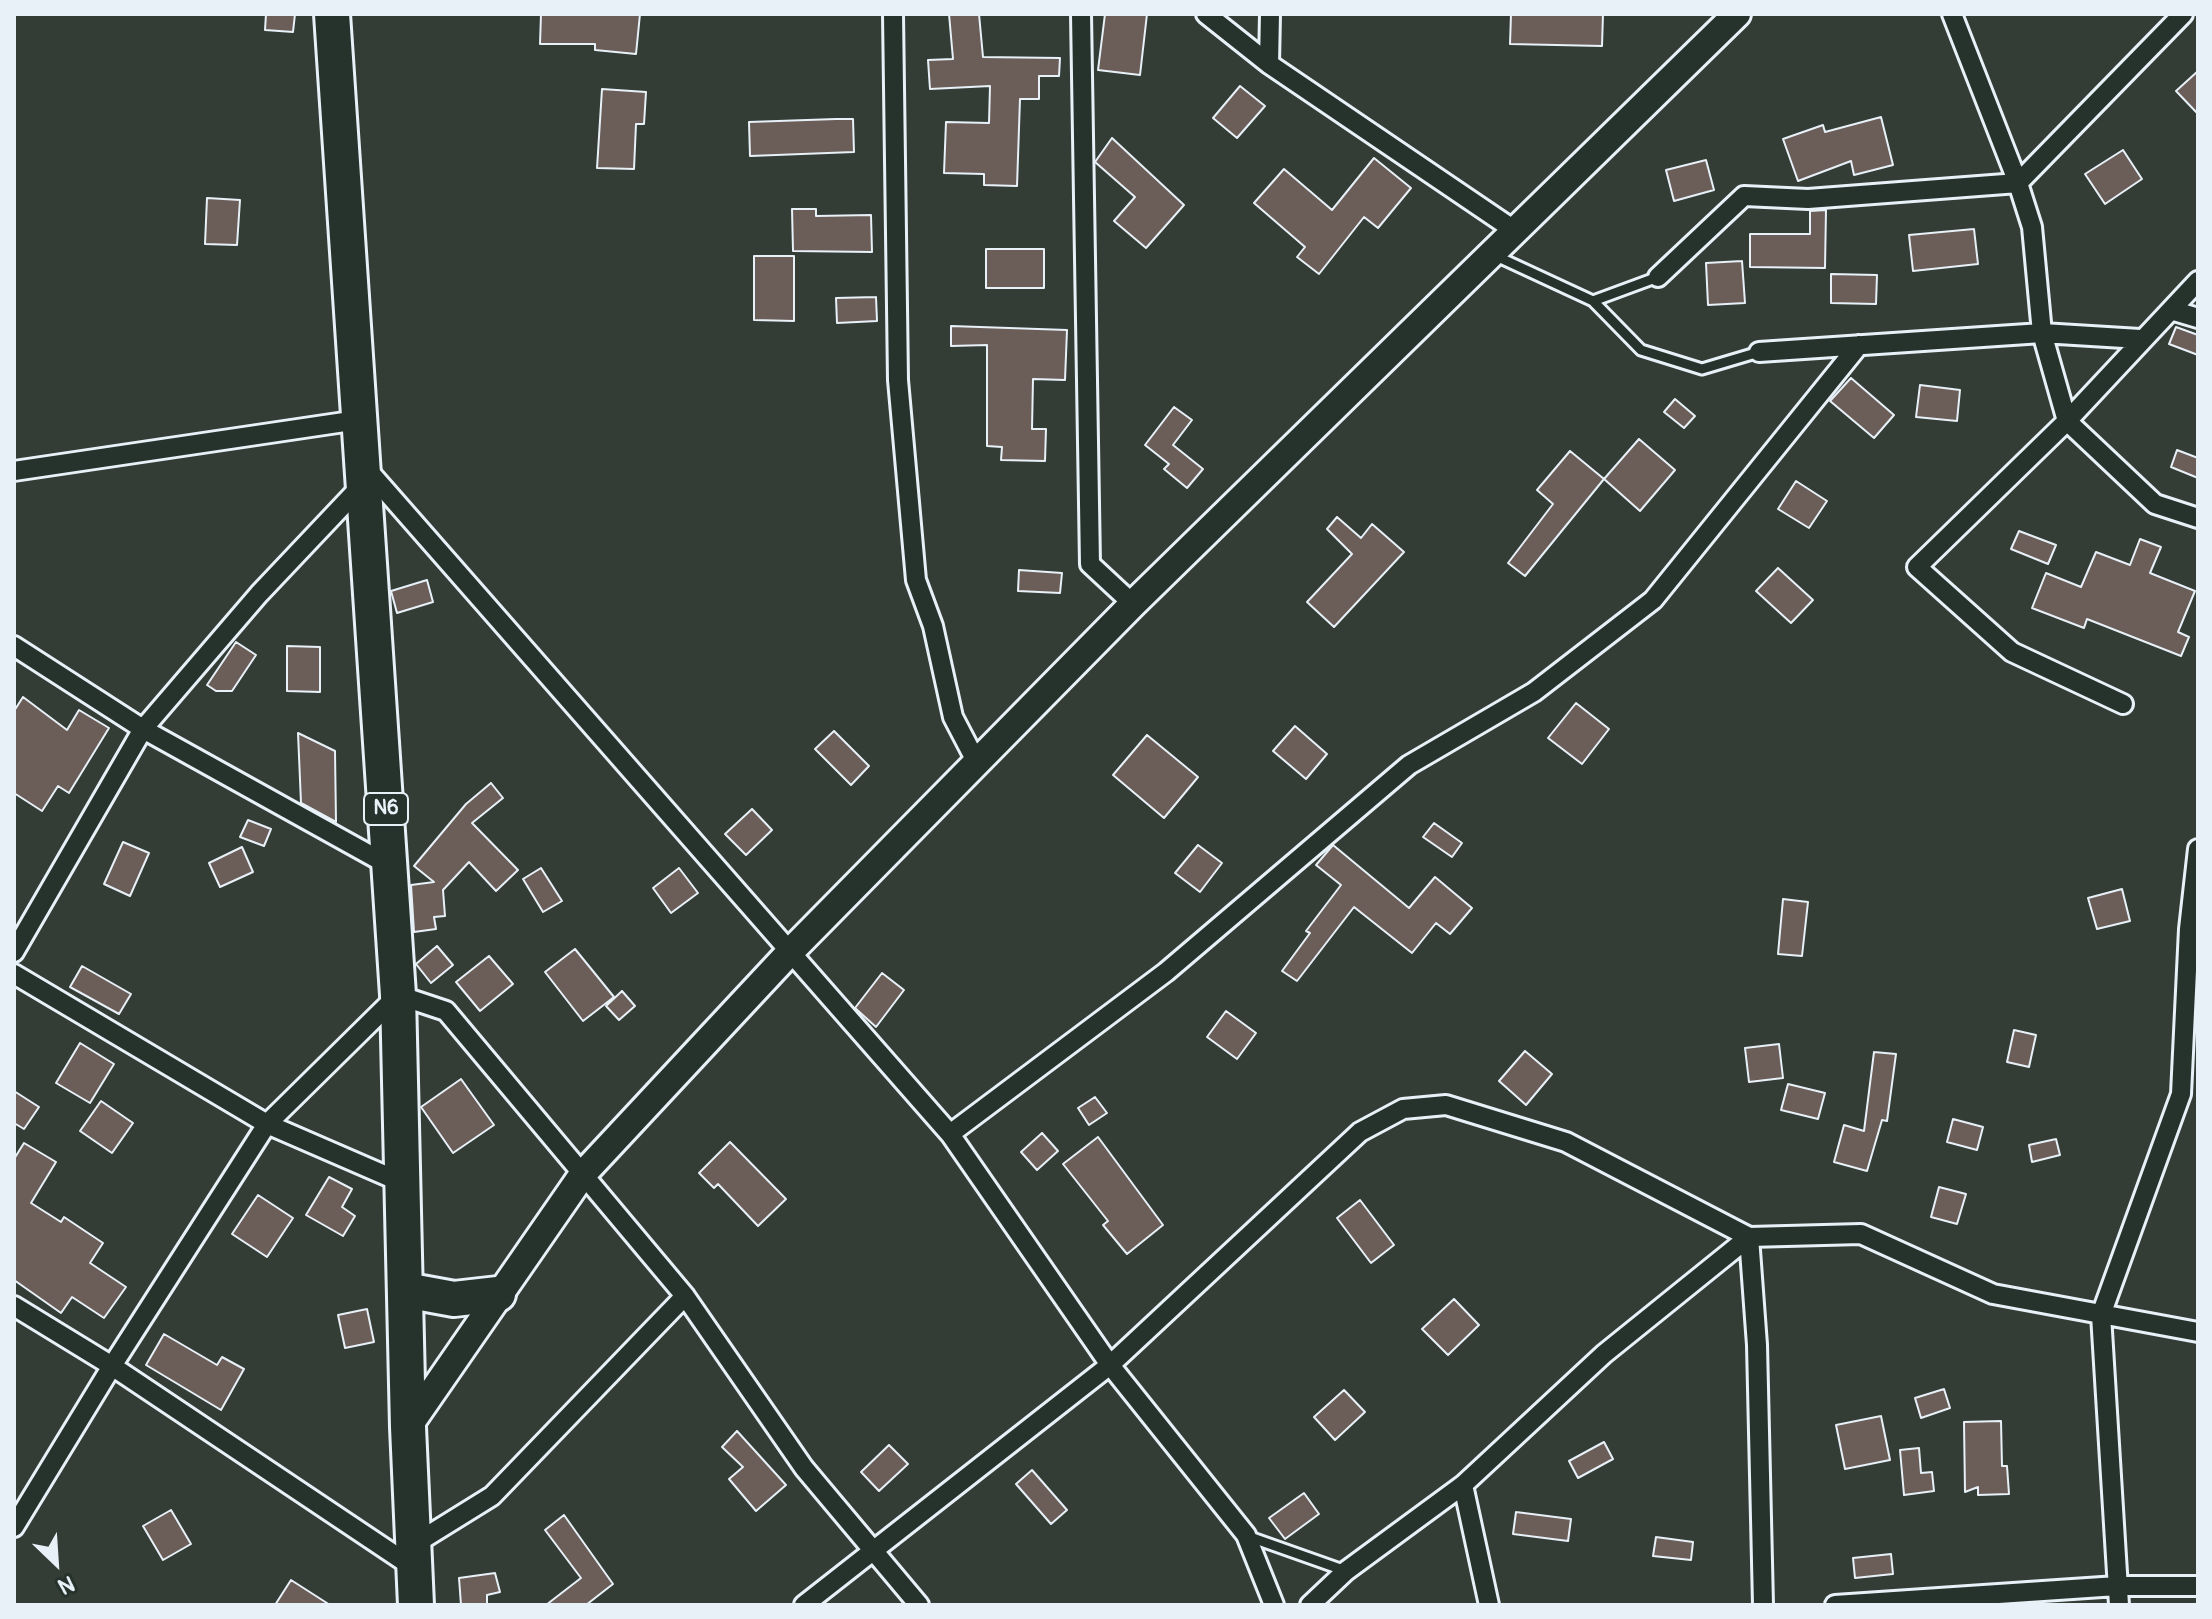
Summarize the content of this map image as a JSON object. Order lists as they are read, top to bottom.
{
  "streets": {
    "highway": ["N6"]
  },
  "north": "bottom right"
}
